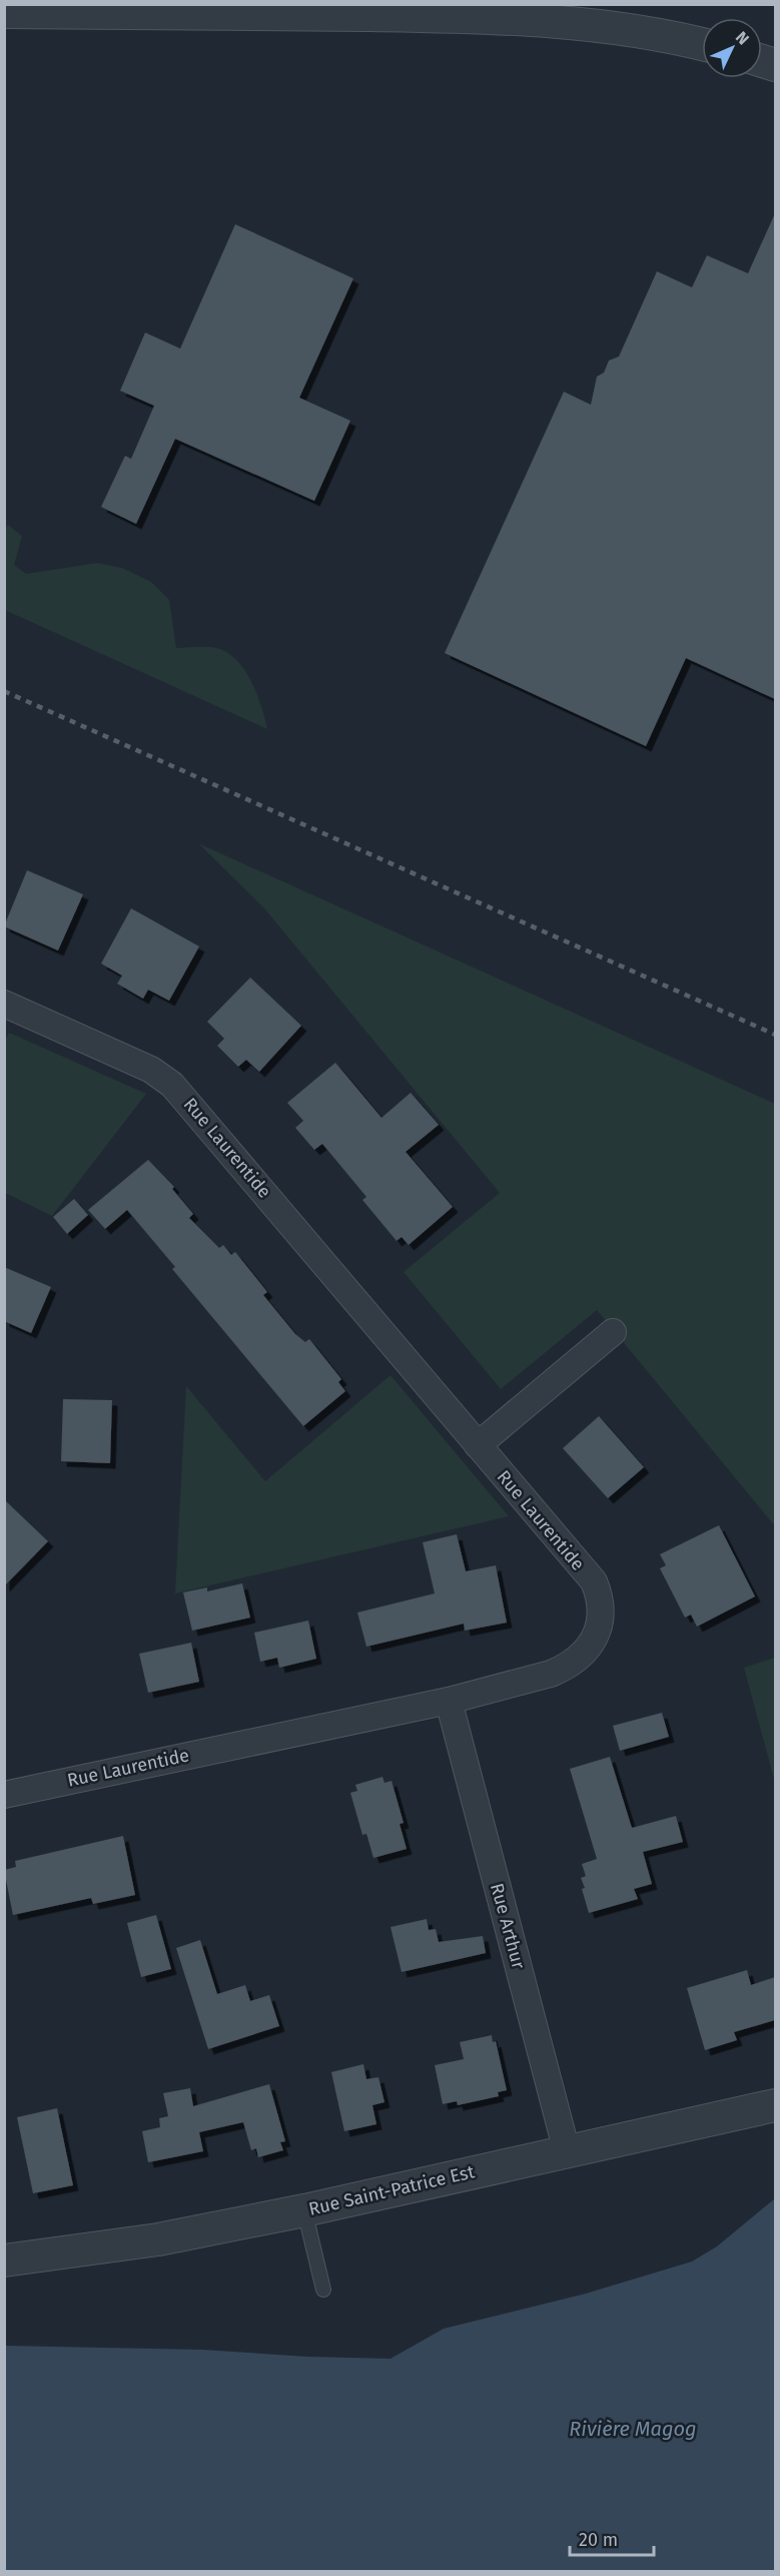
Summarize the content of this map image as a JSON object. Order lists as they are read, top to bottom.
{
  "streets": {
    "street": ["Rue Laurentide", "Rue Arthur", "Rue Saint-Patrice Est"]
  },
  "crossings": [
    ["Rue Laurentide", "Rue Arthur"],
    ["Rue Arthur", "Rue Saint-Patrice Est"]
  ],
  "water": ["Rivière Magog"],
  "scale_bar": "20 m",
  "north": "top right"
}
